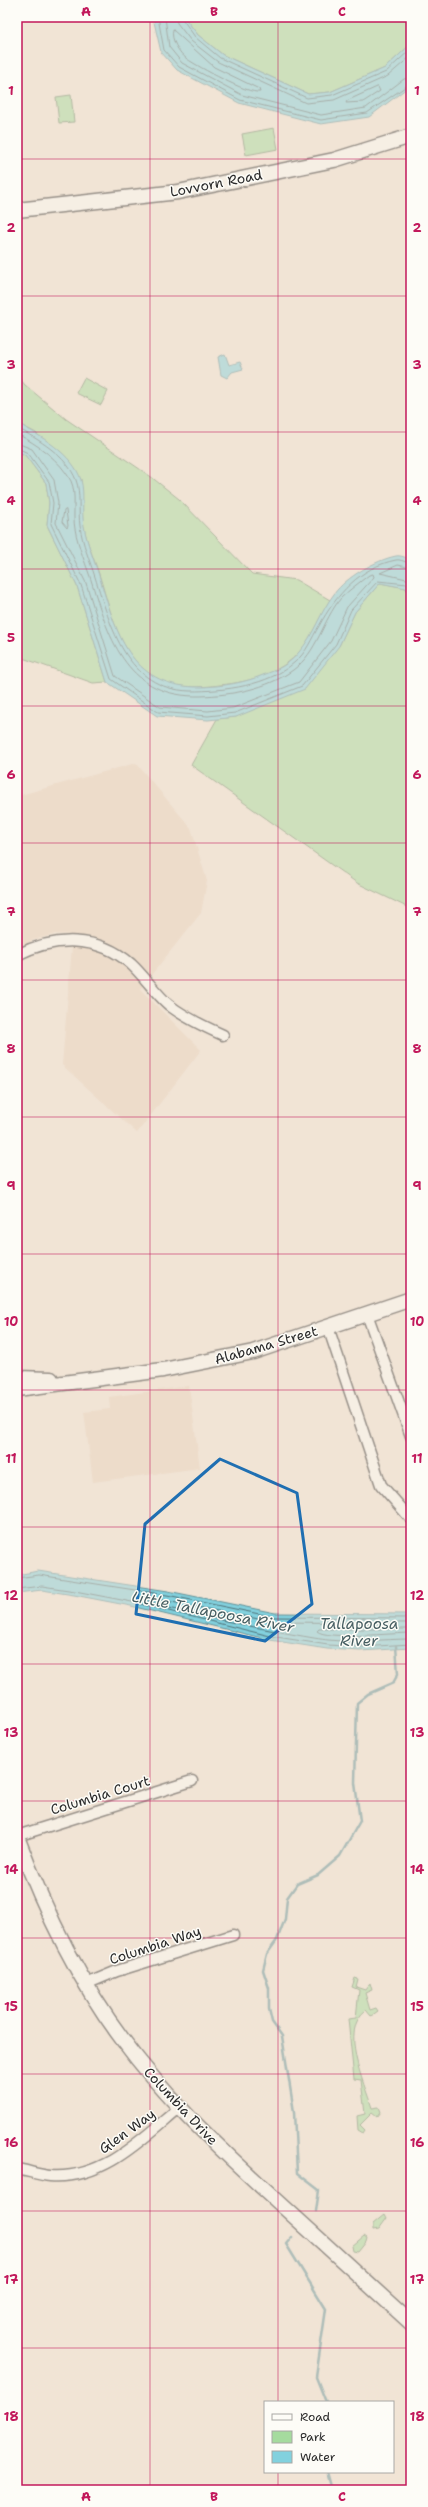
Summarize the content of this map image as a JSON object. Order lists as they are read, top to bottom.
{
  "streets": {
    "main road": ["Lovvorn Road", "Alabama Street", "Columbia Drive"],
    "street": ["Columbia Court", "Columbia Way", "Glen Way"]
  },
  "crossings": [
    ["Columbia Court", "Columbia Drive"],
    ["Columbia Way", "Columbia Drive"],
    ["Columbia Drive", "Glen Way"]
  ],
  "water": ["Little Tallapoosa River", "Tallapoosa River"],
  "legend": ["Road", "Park", "Water"],
  "grid": {
    "columns": ["A", "B", "C"],
    "rows": [
      "1",
      "2",
      "3",
      "4",
      "5",
      "6",
      "7",
      "8",
      "9",
      "10",
      "11",
      "12",
      "13",
      "14",
      "15",
      "16",
      "17",
      "18"
    ]
  }
}
